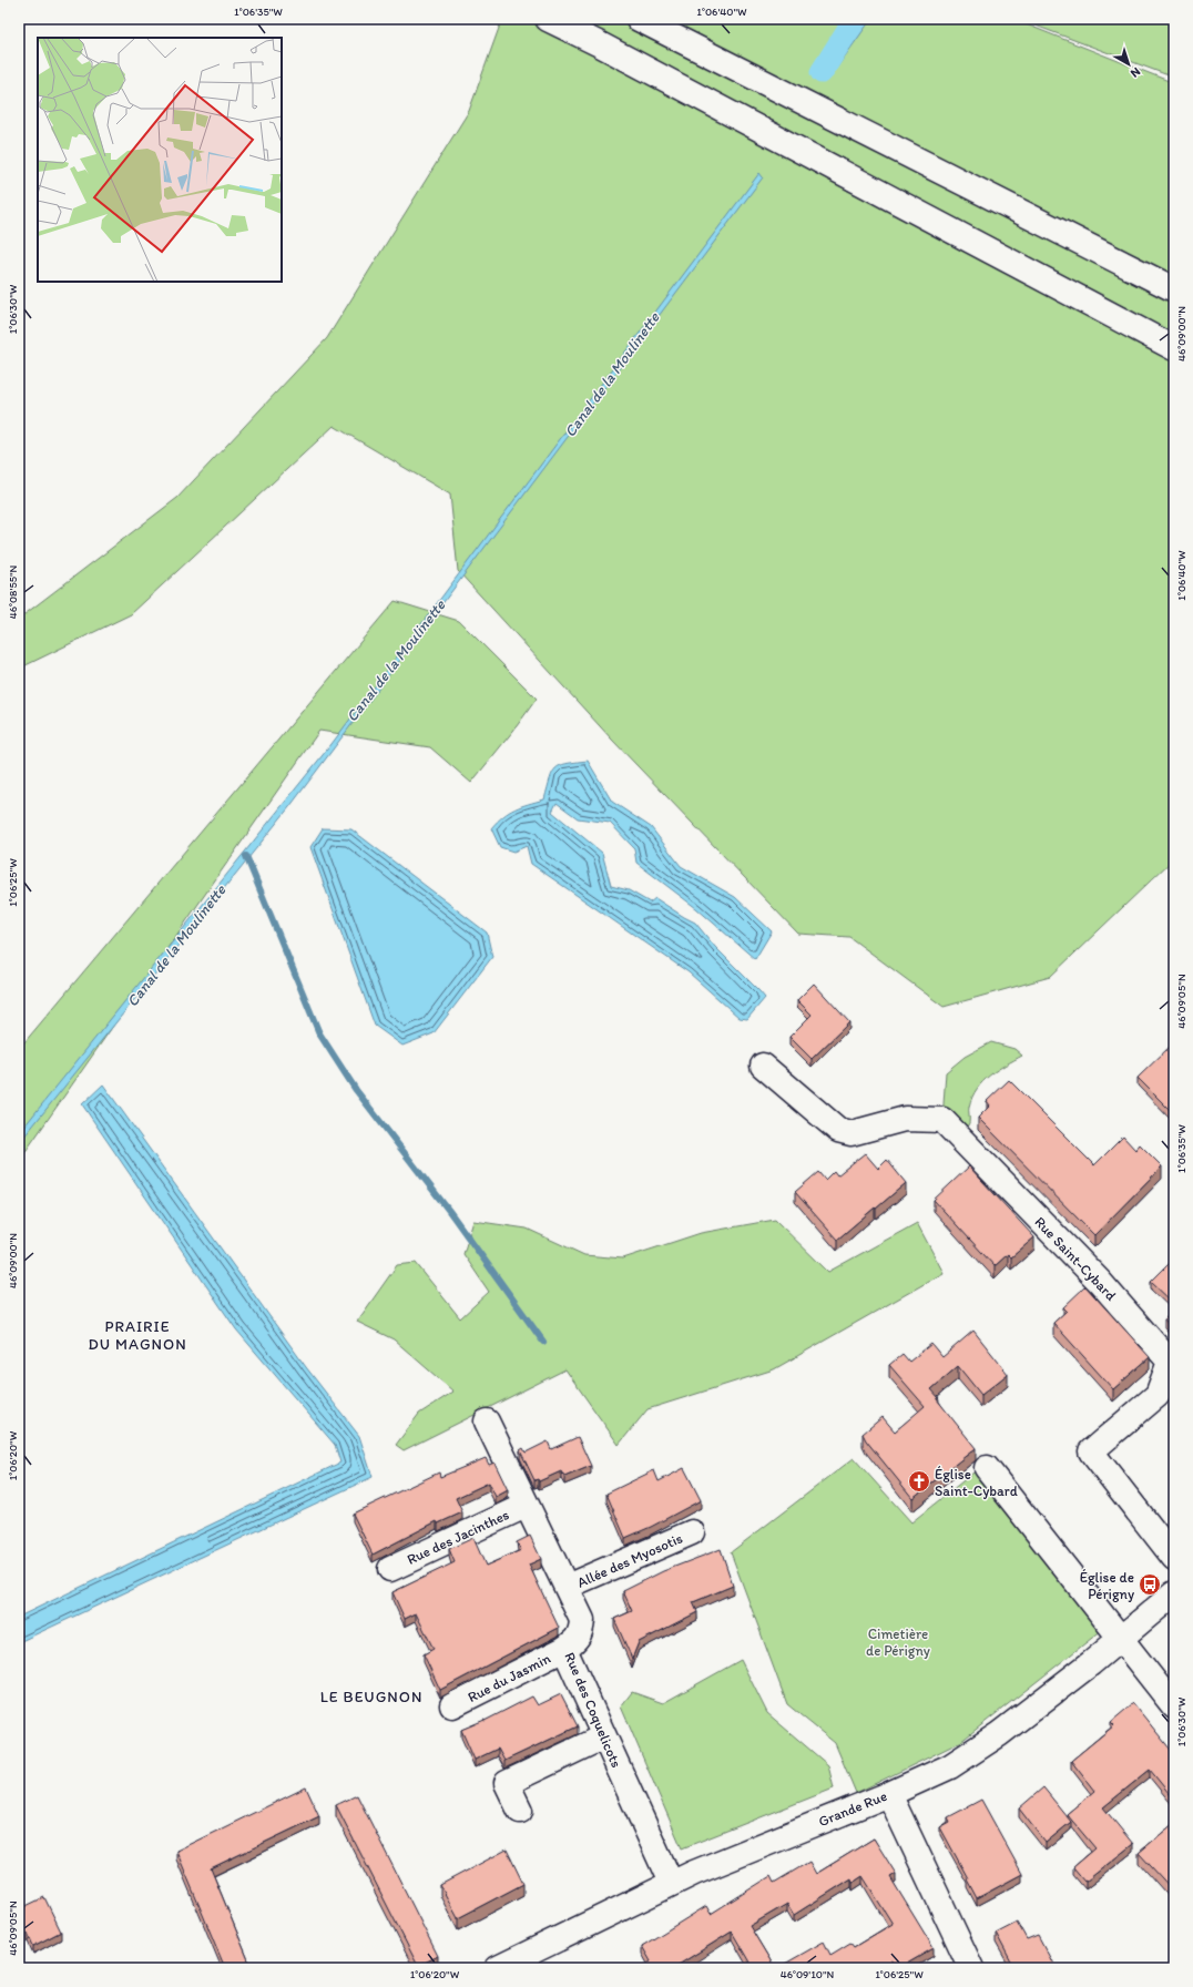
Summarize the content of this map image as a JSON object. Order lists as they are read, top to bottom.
{
  "streets": {
    "main road": [
      "Rue Saint-Cybard",
      "Rue des Jacinthes",
      "Allée des Myosotis",
      "Rue du Jasmin",
      "Rue des Coquelicots",
      "Grande Rue"
    ]
  },
  "crossings": [
    ["Rue des Jacinthes", "Rue des Coquelicots"],
    ["Allée des Myosotis", "Rue des Coquelicots"],
    ["Rue du Jasmin", "Rue des Coquelicots"],
    ["Rue des Coquelicots", "Grande Rue"]
  ],
  "districts": ["PRAIRIE DU MAGNON", "LE BEUGNON"],
  "water": ["Canal de la Moulinette"],
  "parks": ["Cimetière de Périgny"],
  "places": {
    "church": ["Église Saint-Cybard"],
    "bus stop": ["Église de Périgny"]
  },
  "north": "bottom right",
  "coordinates": [
    "1°06'35\"W",
    "1°06'40\"W",
    "1°06'30\"W",
    "46°09'00\"N",
    "46°08'55\"N",
    "1°06'25\"W",
    "46°09'05\"N",
    "1°06'20\"W",
    "46°09'10\"N"
  ]
}
